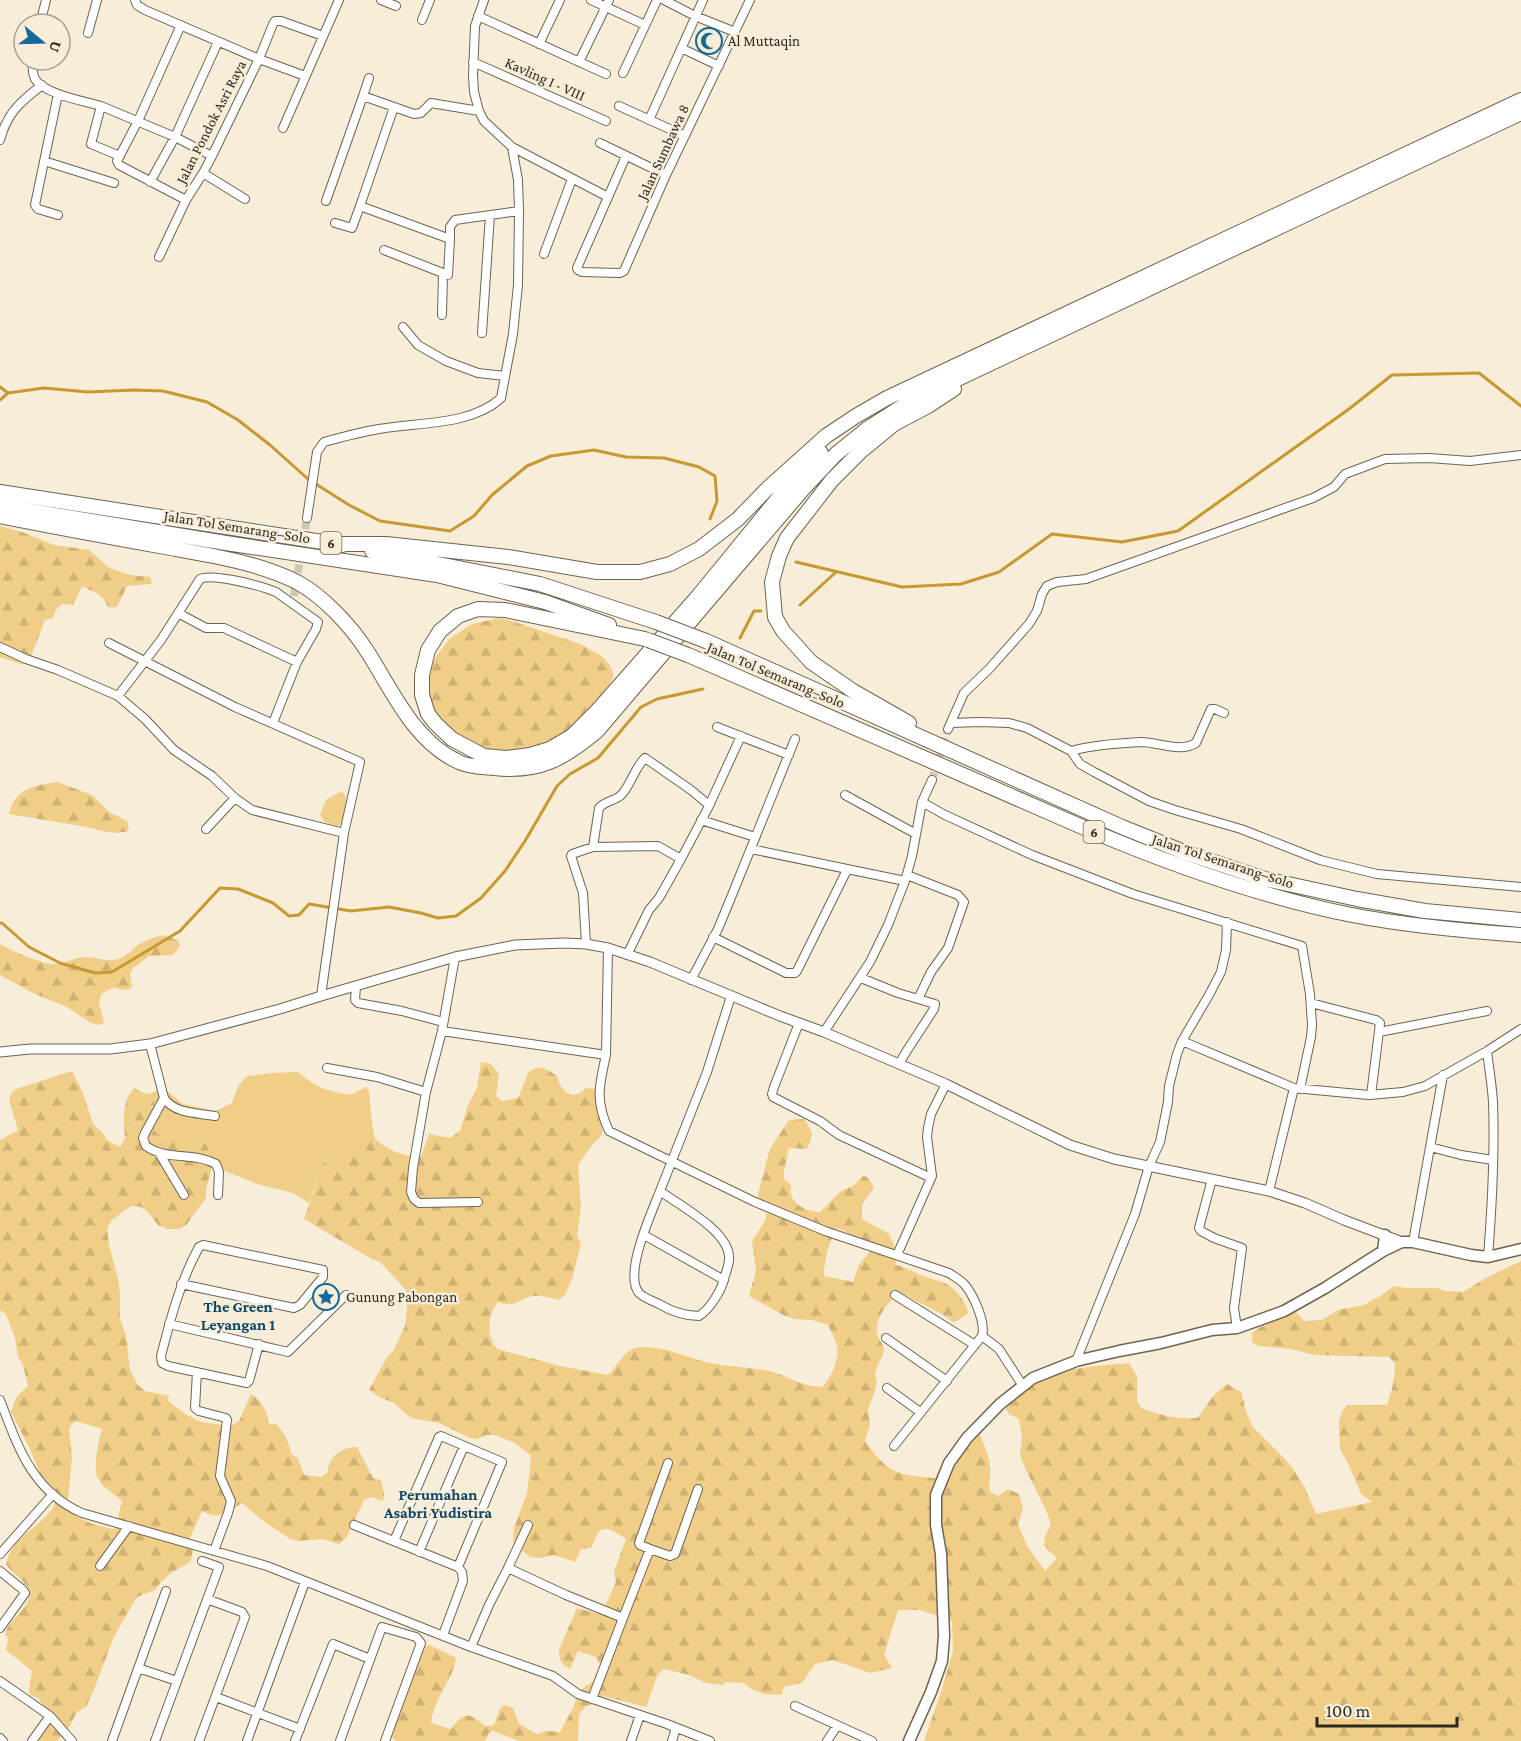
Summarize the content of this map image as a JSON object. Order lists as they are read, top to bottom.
{
  "streets": {
    "highway": ["Jalan Tol Semarang–Solo", "6"],
    "street": ["Kavling I - VIII", "Jalan Pondok Asri Raya", "Jalan Sumbawa 8"]
  },
  "districts": ["The Green Leyangan 1", "Perumahan Asabri Yudistira"],
  "places": {
    "mosque": ["Al Muttaqin"],
    "place": ["Gunung Pabongan"]
  },
  "scale_bar": "100 m",
  "north": "right"
}
